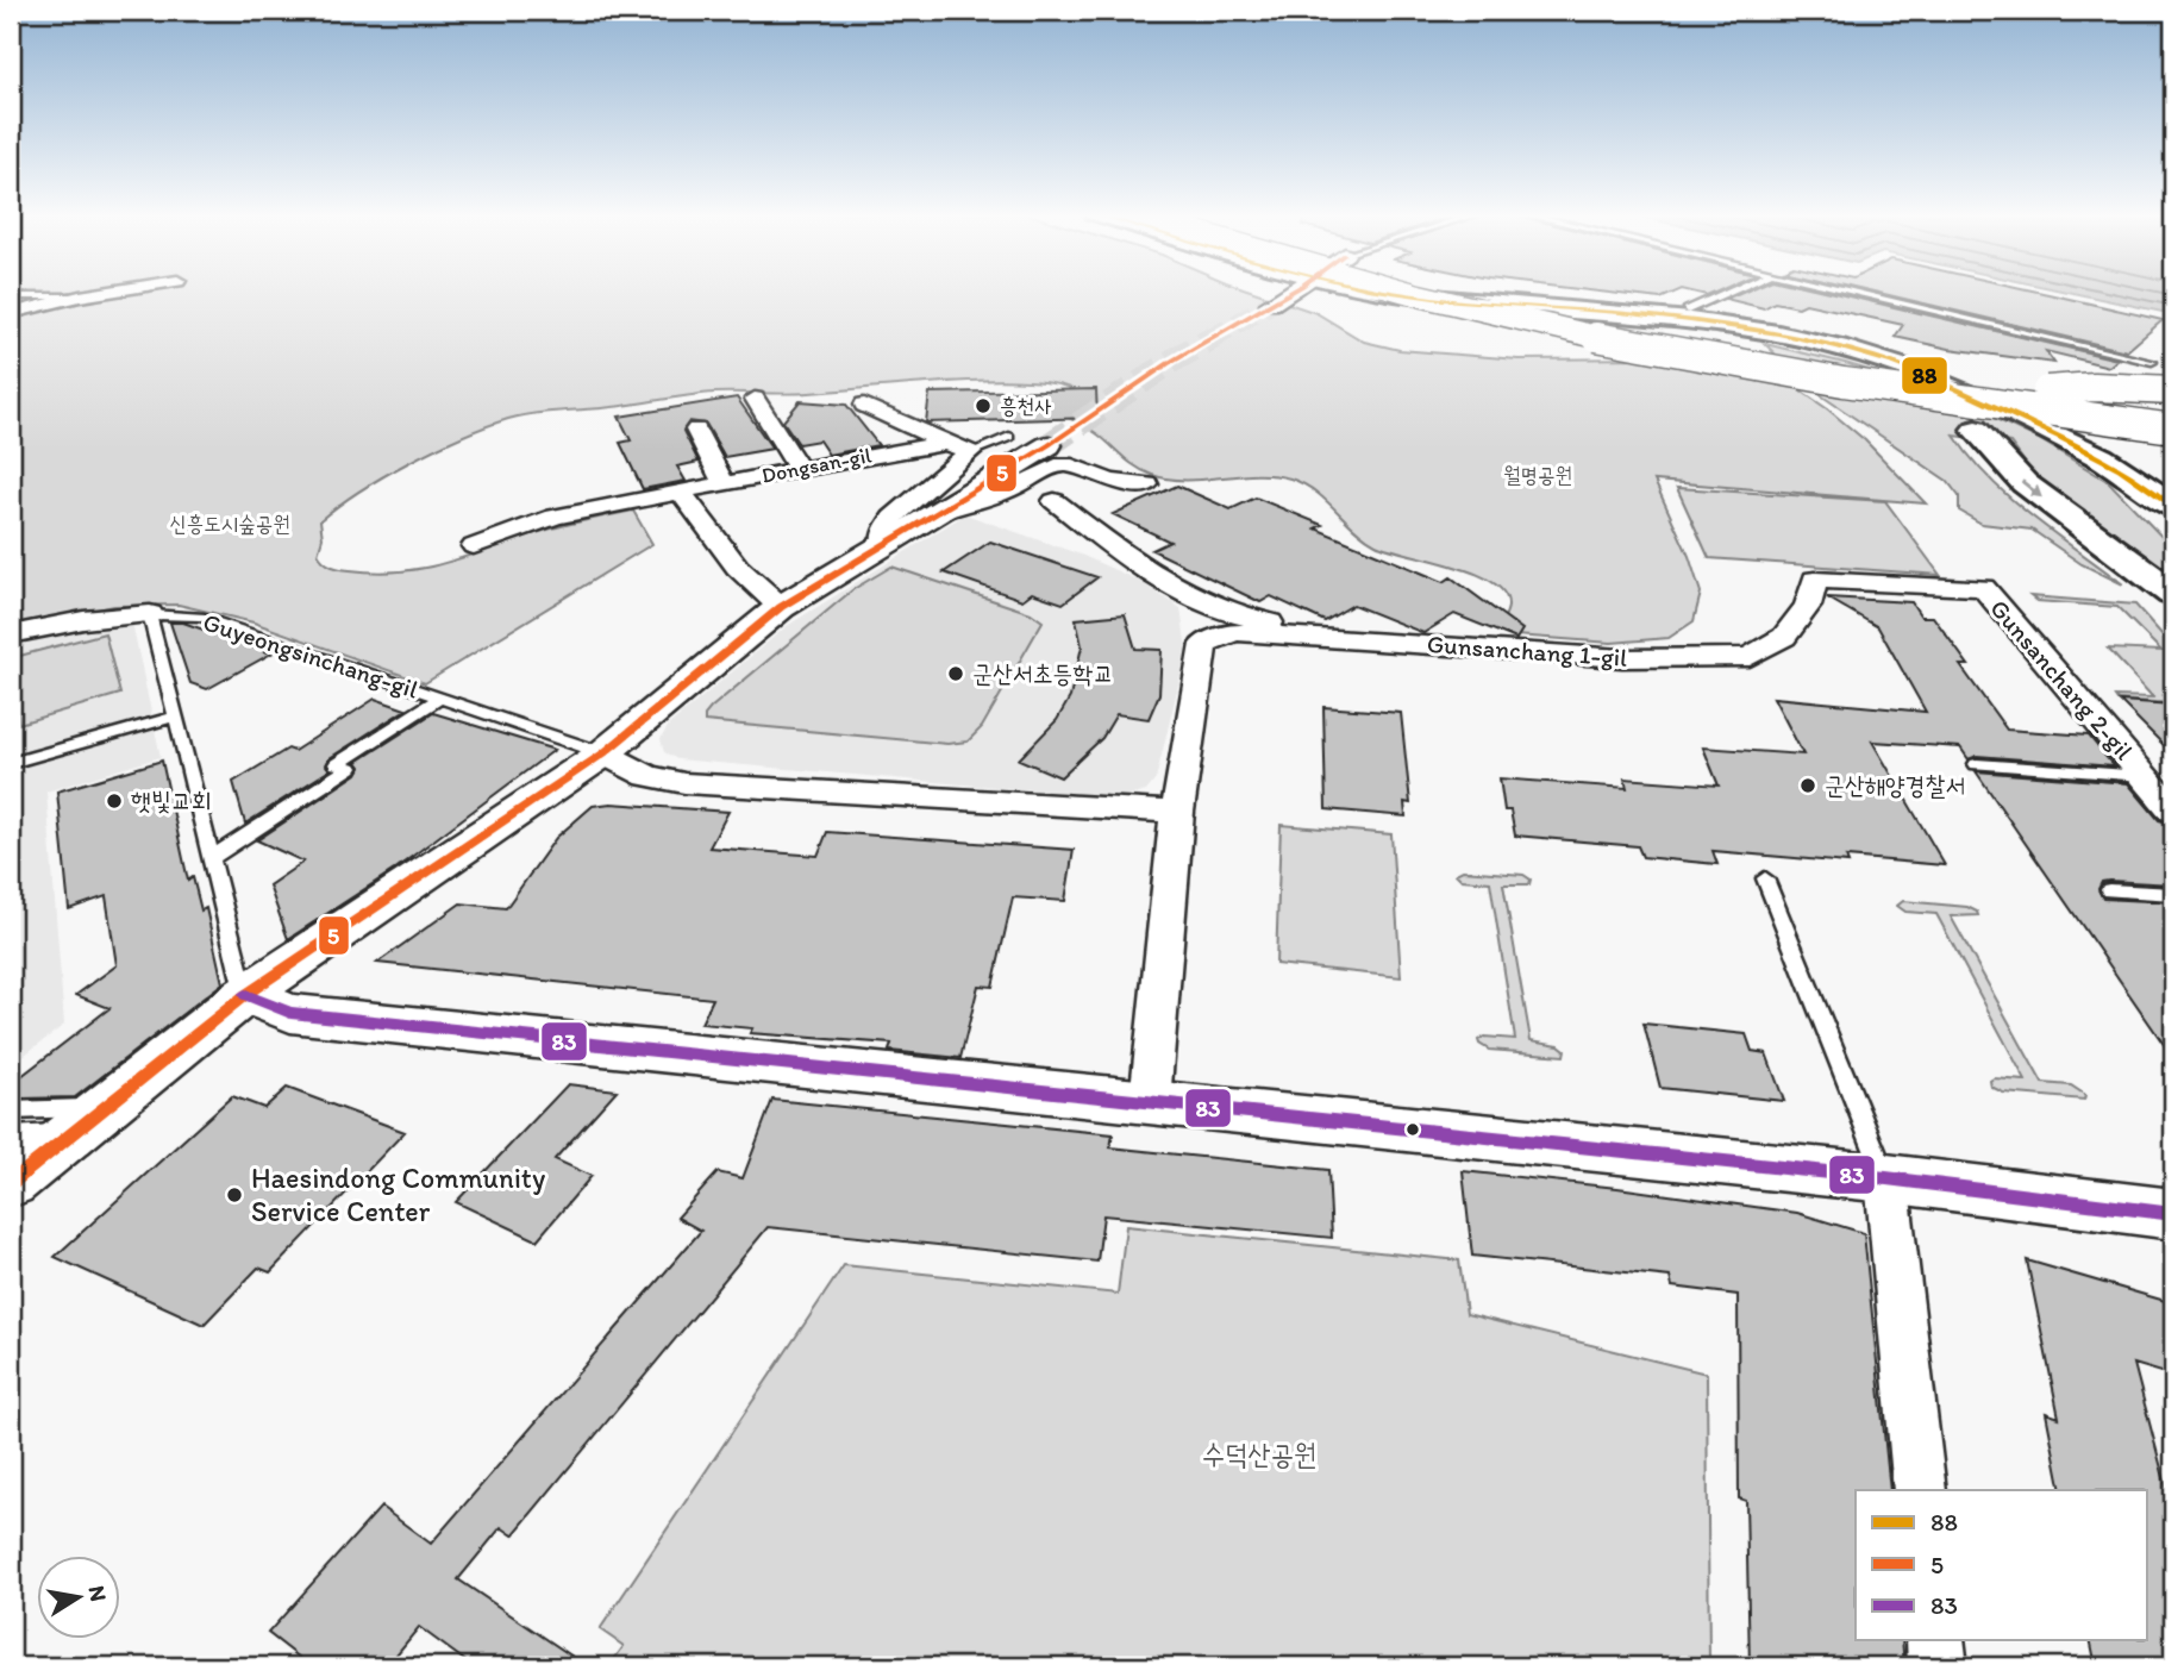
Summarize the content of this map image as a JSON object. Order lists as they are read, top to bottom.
{
  "streets": {
    "street": [
      "Dongsan-gil",
      "Gunsanchang 1-gil",
      "Guyeongsinchang-gil",
      "Gunsanchang 2-gil"
    ]
  },
  "crossings": [
    ["Gunsanchang 1-gil", "Gunsanchang 2-gil"]
  ],
  "parks": ["월명공원", "신흥도시숲공원", "수덕산공원"],
  "places": [
    "흥천사",
    "군산서초등학교",
    "군산해양경찰서",
    "햇빛교회",
    "Haesindong Community Service Center"
  ],
  "lines": ["transit line 88", "transit line 5", "transit line 83"],
  "legend": ["88", "5", "83"],
  "north": "right"
}
